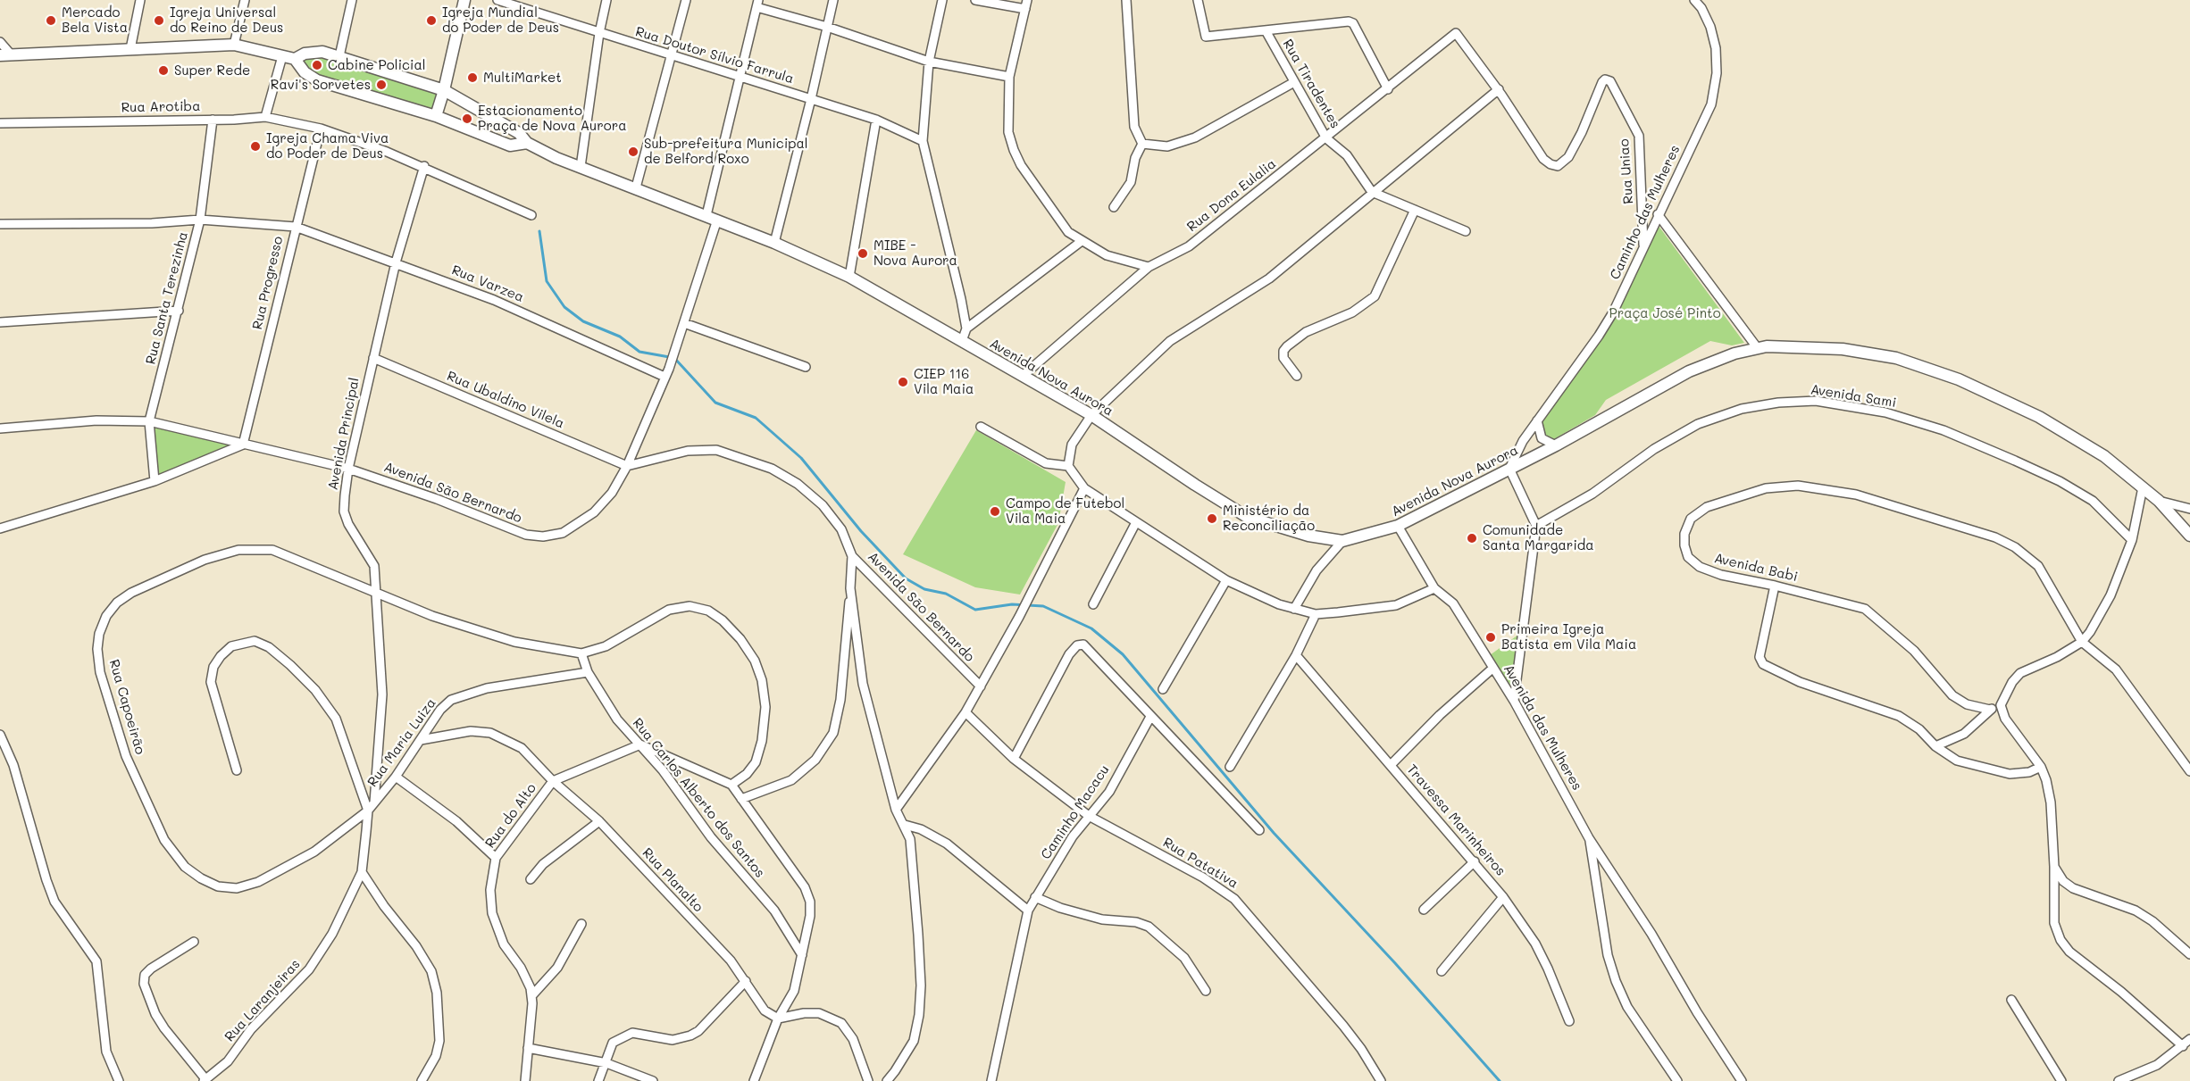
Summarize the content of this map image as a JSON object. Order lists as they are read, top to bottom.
{
  "streets": {
    "street": [
      "Rua Doutor Sílvio Farrula",
      "Rua Tiradentes",
      "Rua Arotiba",
      "Rua Uniao",
      "Rua Dona Eulalia",
      "Caminho das Mulheres",
      "Rua Progresso",
      "Rua Varzea",
      "Rua Santa Terezinha",
      "Avenida Nova Aurora",
      "Avenida Sami",
      "Rua Ubaldino Vilela",
      "Avenida Principal",
      "Avenida São Bernardo",
      "Avenida Babi",
      "Rua Capoeirão",
      "Avenida das Mulheres",
      "Rua Maria Luiza",
      "Rua Carlos Alberto dos Santos",
      "Caminho Macacu",
      "Rua do Alto",
      "Travessa Marinheiros",
      "Rua Patativa",
      "Rua Planalto",
      "Rua Laranjeiras"
    ]
  },
  "crossings": [
    ["Rua Doutor Sílvio Farrula", "Avenida São Bernardo"],
    ["Rua Tiradentes", "Rua Dona Eulalia"],
    ["Rua Arotiba", "Rua Progresso"],
    ["Rua Arotiba", "Rua Santa Terezinha"],
    ["Rua Arotiba", "Avenida Principal"],
    ["Rua Uniao", "Rua Dona Eulalia"],
    ["Rua Uniao", "Caminho das Mulheres"],
    ["Rua Dona Eulalia", "Avenida Nova Aurora"],
    ["Caminho das Mulheres", "Avenida Nova Aurora"],
    ["Rua Progresso", "Rua Varzea"],
    ["Rua Progresso", "Avenida São Bernardo"],
    ["Rua Varzea", "Rua Santa Terezinha"],
    ["Rua Varzea", "Avenida Principal"],
    ["Rua Varzea", "Avenida São Bernardo"],
    ["Rua Santa Terezinha", "Avenida São Bernardo"],
    ["Avenida Nova Aurora", "Avenida São Bernardo"],
    ["Avenida Nova Aurora", "Avenida das Mulheres"],
    ["Rua Ubaldino Vilela", "Avenida Principal"],
    ["Rua Ubaldino Vilela", "Avenida São Bernardo"],
    ["Avenida Principal", "Avenida São Bernardo"],
    ["Avenida Principal", "Rua Capoeirão"],
    ["Avenida Principal", "Rua Maria Luiza"],
    ["Rua Capoeirão", "Rua Maria Luiza"],
    ["Rua Capoeirão", "Rua Carlos Alberto dos Santos"],
    ["Rua Capoeirão", "Rua do Alto"],
    ["Rua Capoeirão", "Rua Laranjeiras"],
    ["Rua Maria Luiza", "Rua Carlos Alberto dos Santos"],
    ["Rua Maria Luiza", "Rua do Alto"],
    ["Rua Maria Luiza", "Rua Planalto"],
    ["Rua Maria Luiza", "Rua Laranjeiras"],
    ["Rua Carlos Alberto dos Santos", "Rua do Alto"],
    ["Caminho Macacu", "Rua Patativa"],
    ["Rua do Alto", "Rua Planalto"]
  ],
  "parks": ["Praça José Pinto"],
  "places": [
    "Mercado Bela Vista",
    "Igreja Universal do Reino de Deus",
    "Igreja Mundial do Poder de Deus",
    "Cabine Policial",
    "Super Rede",
    "MultiMarket",
    "Ravi's Sorvetes",
    "Estacionamento Praça de Nova Aurora",
    "Igreja Chama Viva do Poder de Deus",
    "Sub-prefeitura Municipal de Belford Roxo",
    "MIBE - Nova Aurora",
    "CIEP 116 Vila Maia",
    "Campo de Futebol Vila Maia",
    "Ministério da Reconciliação",
    "Comunidade Santa Margarida",
    "Primeira Igreja Batista em Vila Maia"
  ]
}
